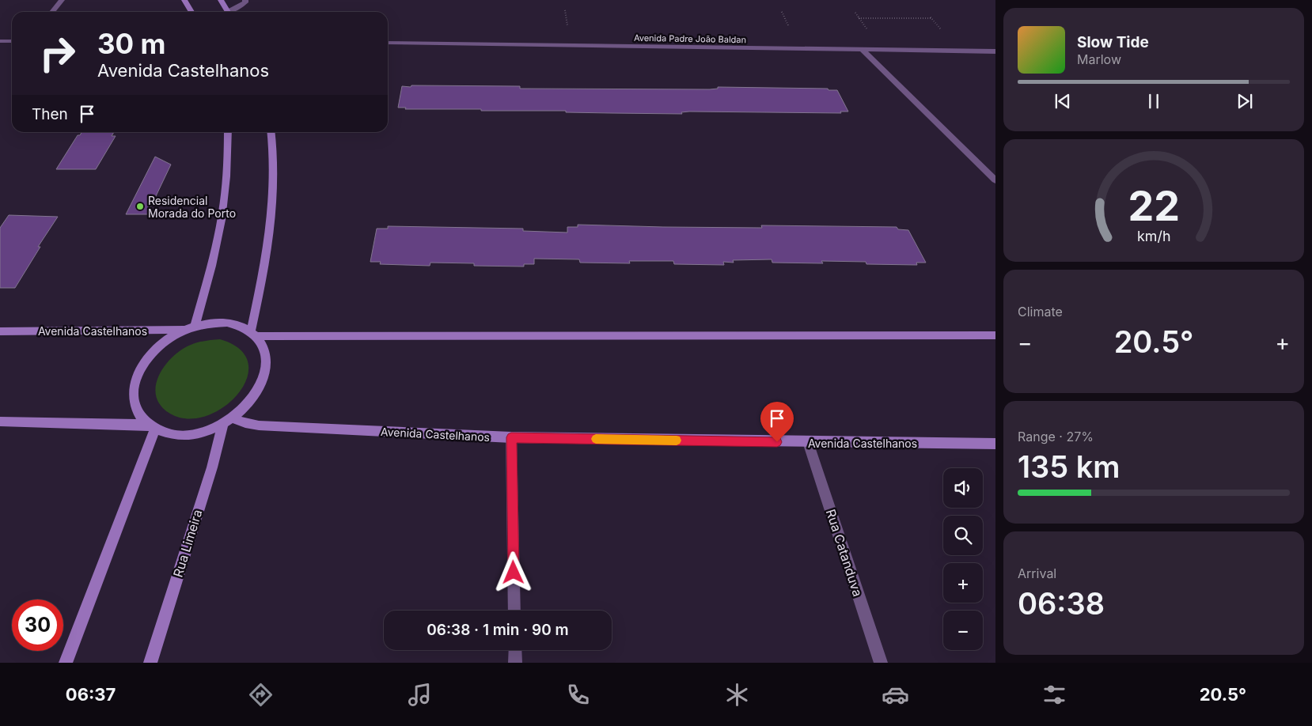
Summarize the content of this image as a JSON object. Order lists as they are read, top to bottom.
{
  "streets": {
    "main road": ["Avenida Castelhanos", "Rua Limeira"],
    "street": ["Avenida Padre João Baldan", "Rua Catanduva"]
  },
  "crossings": [
    ["Avenida Castelhanos", "Rua Limeira"],
    ["Avenida Castelhanos", "Rua Catanduva"]
  ],
  "places": ["Residencial Morada do Porto"],
  "page": {
    "turn": ["30 m", "Avenida Castelhanos"],
    "song": ["Slow Tide", "Marlow"],
    "then": "Then",
    "tile": [
      "Climate",
      ["Range · 27%", "135 km"],
      ["Arrival", "06:38"]
    ],
    "heat": ["−", "20.5°", "+"],
    "map_buttons": ["+", "−"],
    "limit": "30",
    "trip": "06:38 · 1 min · 90 m",
    "tabs": ["06:37", "20.5°"],
    "gauge": ["22", "km/h"]
  }
}
